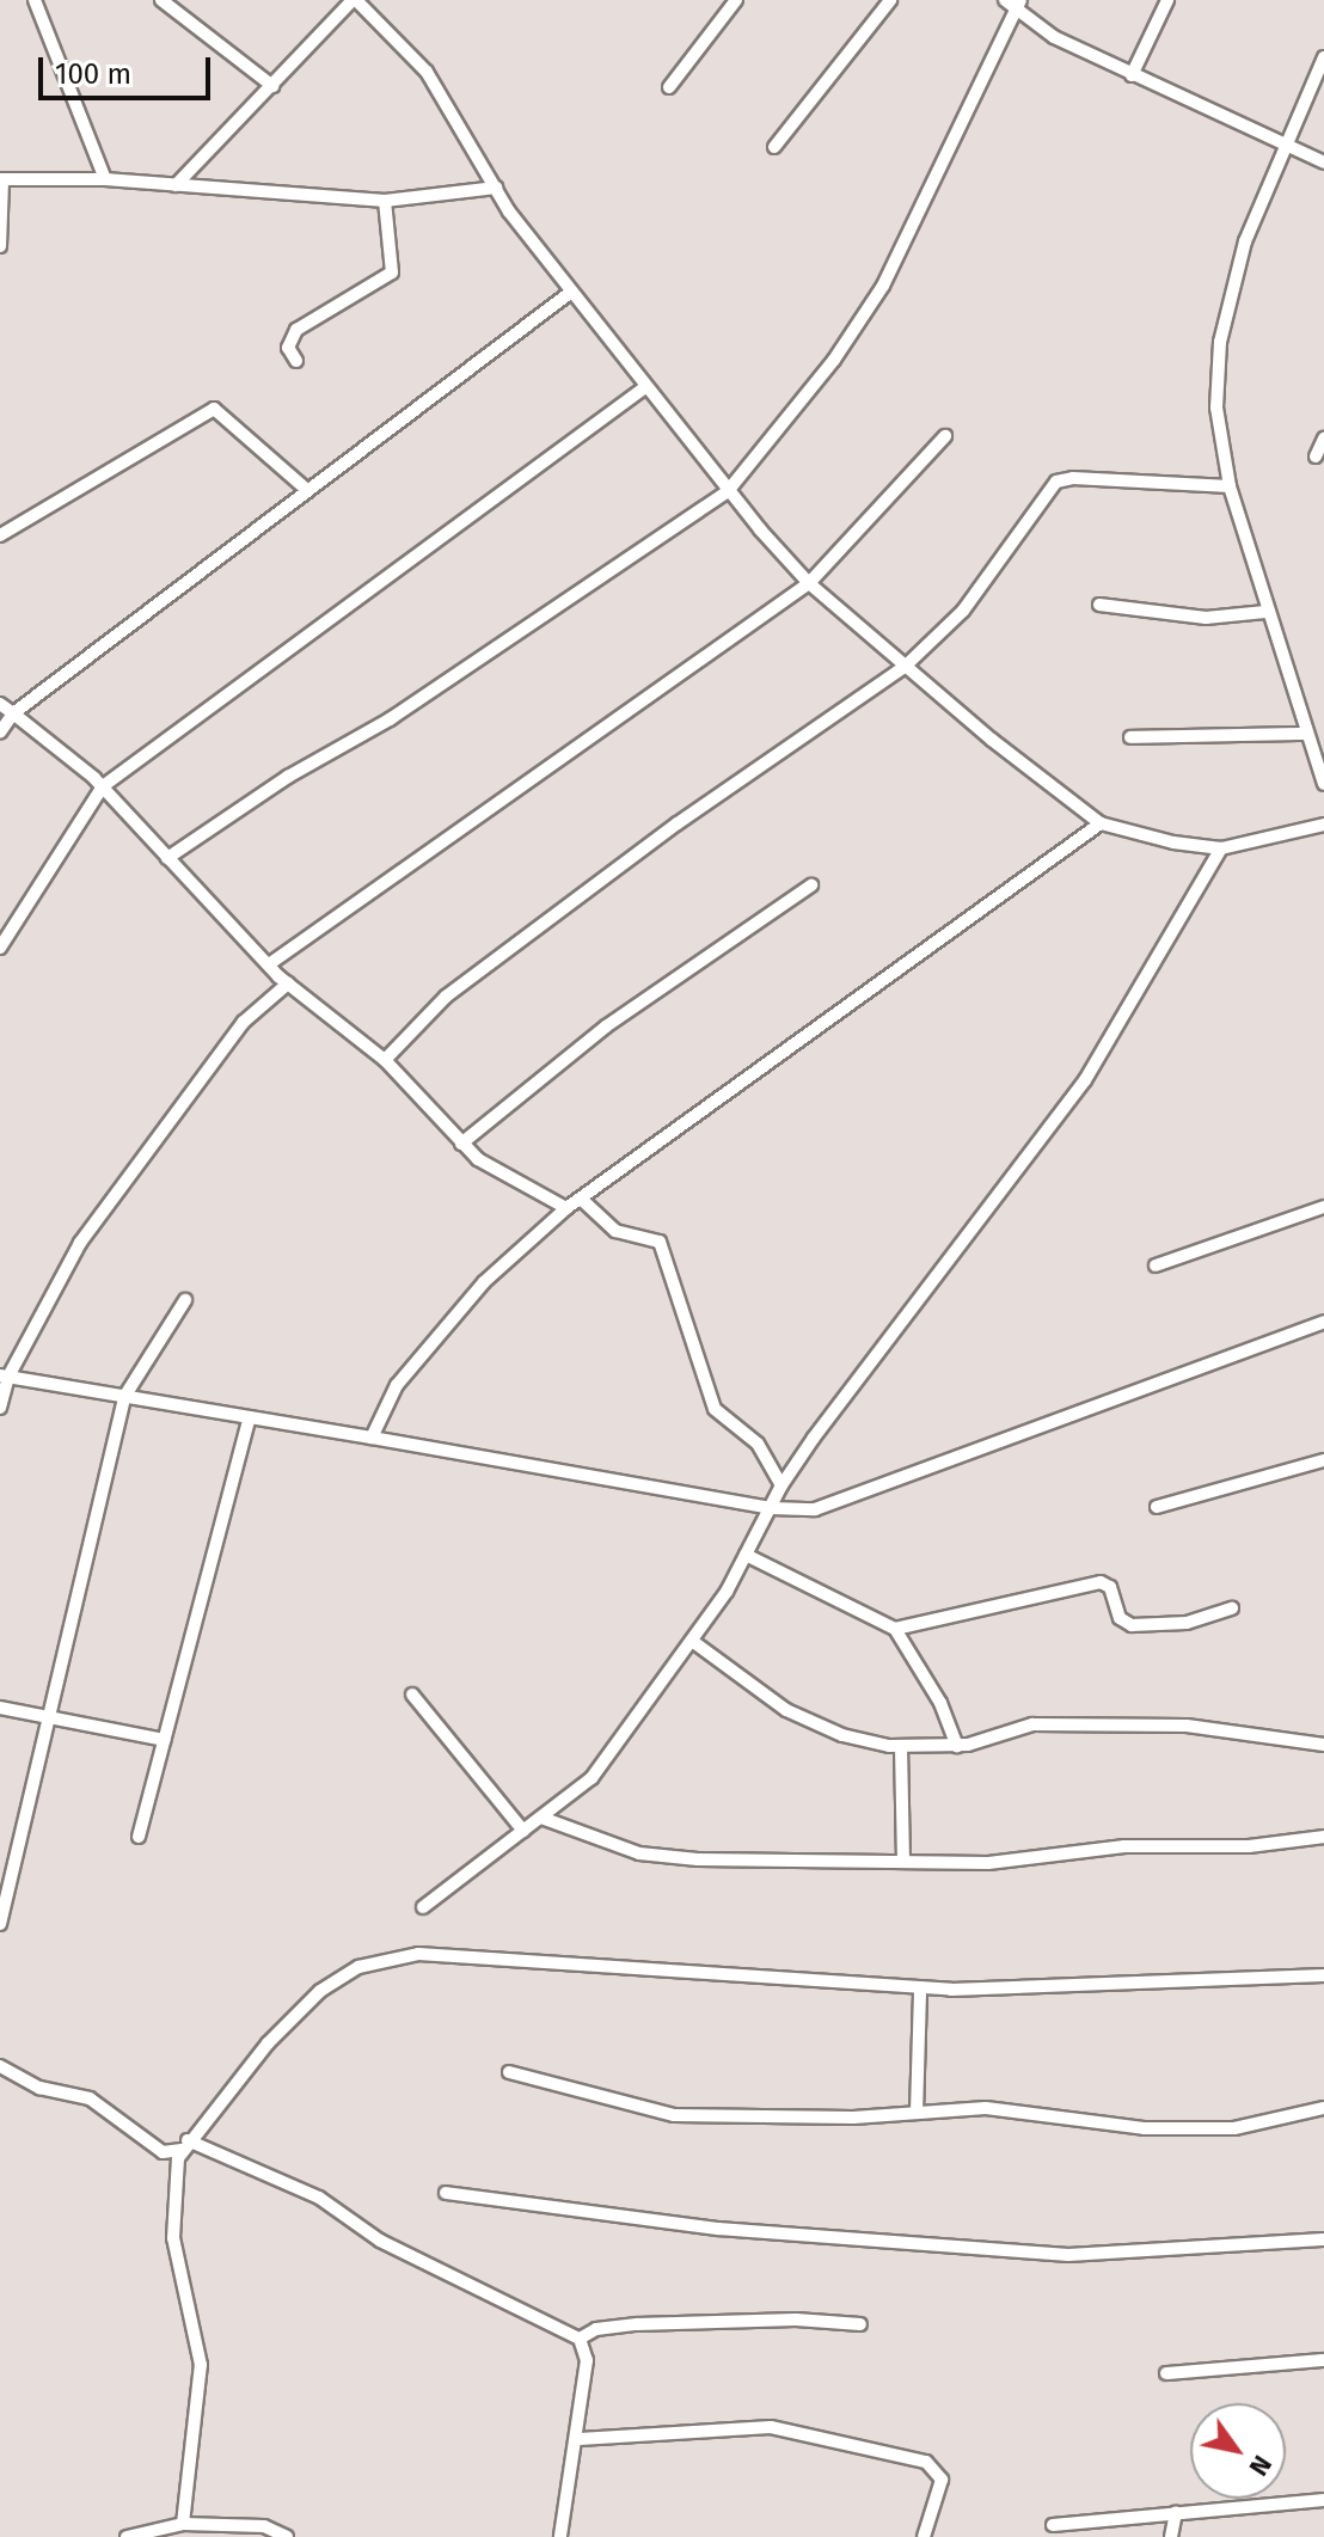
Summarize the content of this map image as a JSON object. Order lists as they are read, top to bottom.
{
  "scale_bar": "100 m",
  "north": "bottom right"
}
